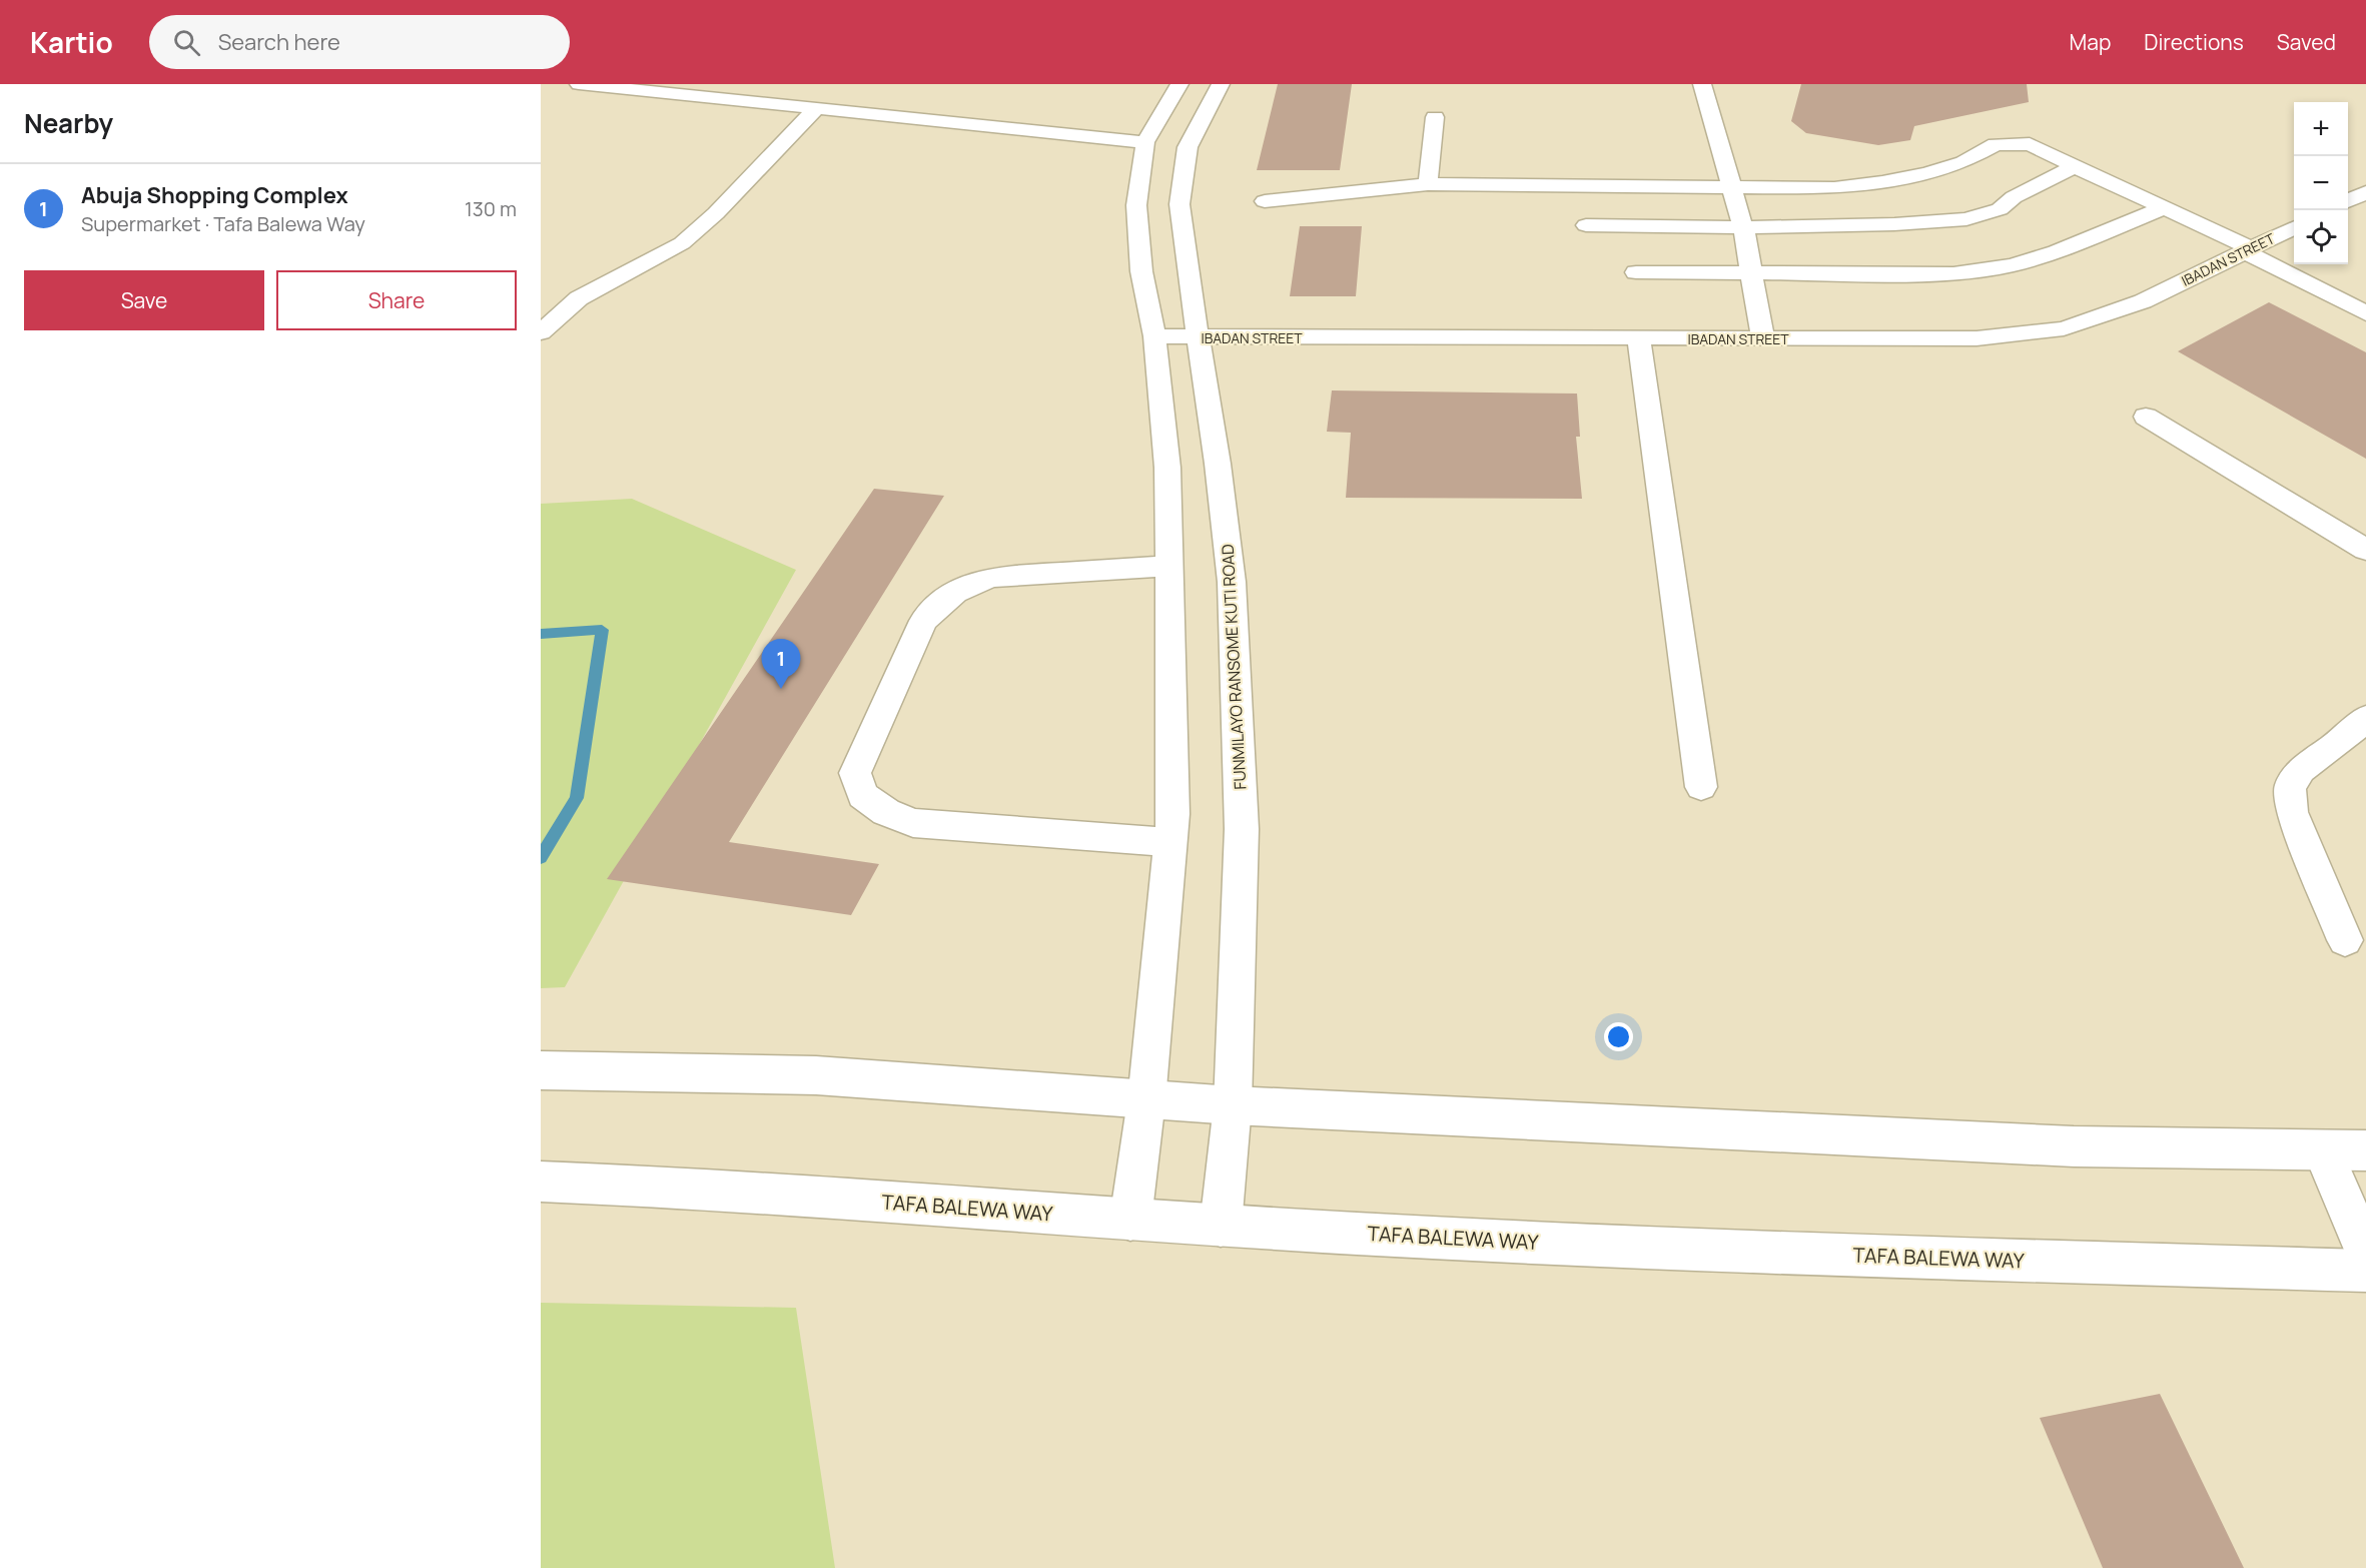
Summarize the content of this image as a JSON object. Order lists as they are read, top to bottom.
{
  "streets": {
    "street": ["IBADAN STREET", "FUNMILAYO RANSOME KUTI ROAD", "TAFA BALEWA WAY"]
  },
  "crossings": [
    ["IBADAN STREET", "FUNMILAYO RANSOME KUTI ROAD"],
    ["FUNMILAYO RANSOME KUTI ROAD", "TAFA BALEWA WAY"]
  ],
  "page": {
    "header": "Kartio",
    "search": "Search here",
    "nav": ["Map", "Directions", "Saved"],
    "heading": "Nearby",
    "map_buttons": ["+", "−"],
    "list": [
      {
        "mark": "1",
        "name": "Abuja Shopping Complex",
        "note": "Supermarket · Tafa Balewa Way",
        "value": "130 m"
      }
    ],
    "buttons": ["Save", "Share"],
    "pins": "1"
  }
}
